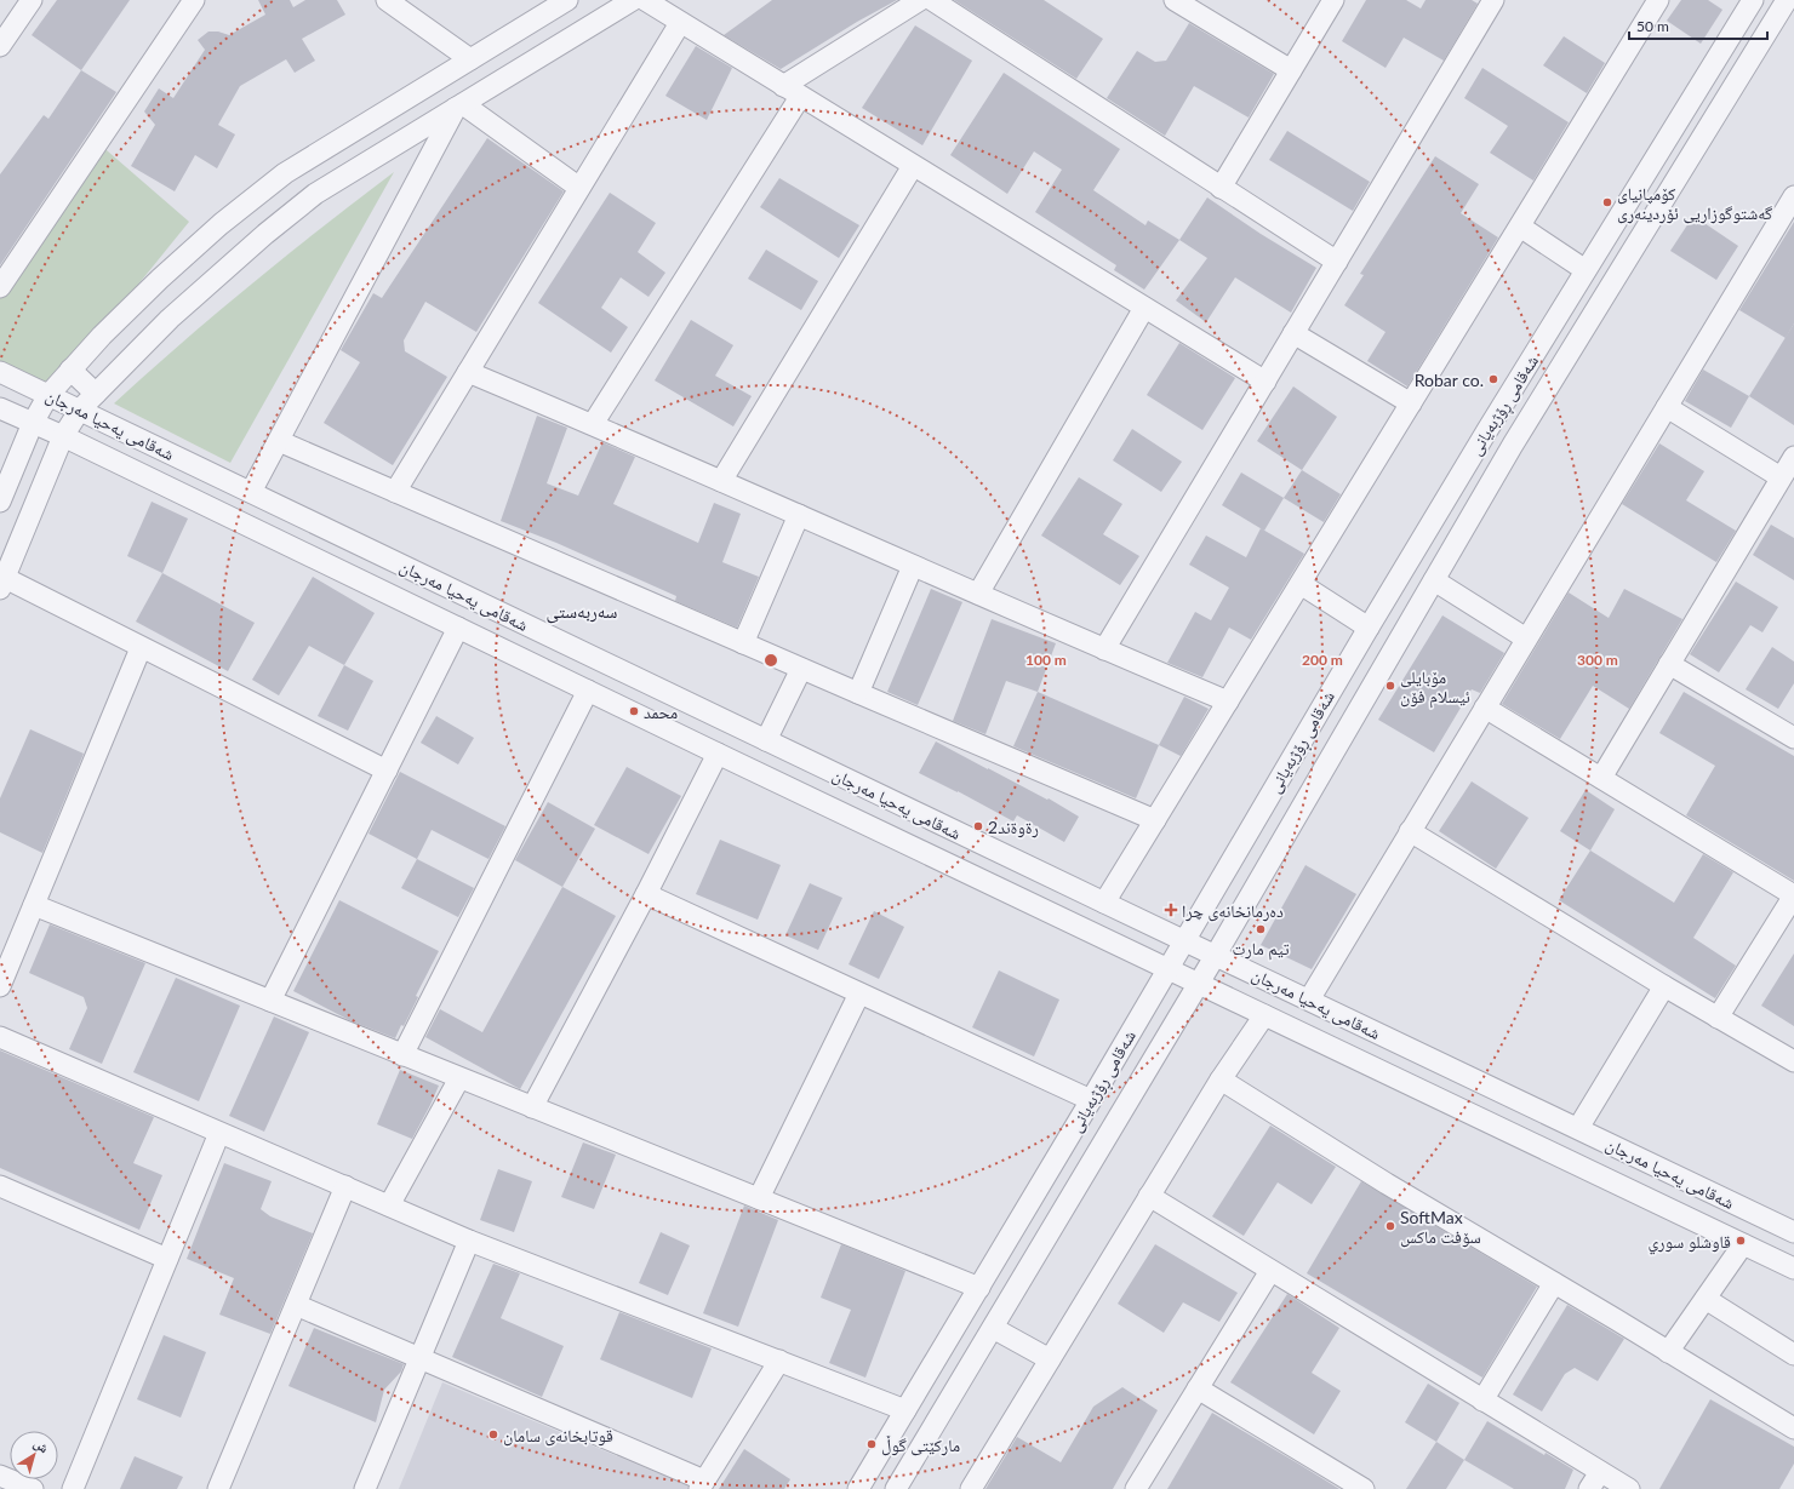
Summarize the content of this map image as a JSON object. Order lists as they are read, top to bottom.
{
  "streets": {
    "street": ["شەقامی ڕۆژبەیانی", "شەقامی یەحیا مەرجان"]
  },
  "crossings": [
    ["شەقامی ڕۆژبەیانی", "شەقامی یەحیا مەرجان"]
  ],
  "districts": ["سه‌ربه‌ستی"],
  "places": {
    "other": [
      "کۆمپانیای گەشتوگوزاریی ئۆردینەری",
      "Robar co.",
      "مۆبایلی ئیسلام فۆن",
      "محمد",
      "رةوةند2",
      "تیم مارت",
      "SoftMax سۆفت ماکس",
      "قاوشلو سوري",
      "قوتابخانەی سامان",
      "مارکێتی گوڵ"
    ],
    "health": ["دەرمانخانەی چرا"]
  },
  "scale_bar": "50 m",
  "north": "top right",
  "rings": ["100 m", "200 m", "300 m"]
}
